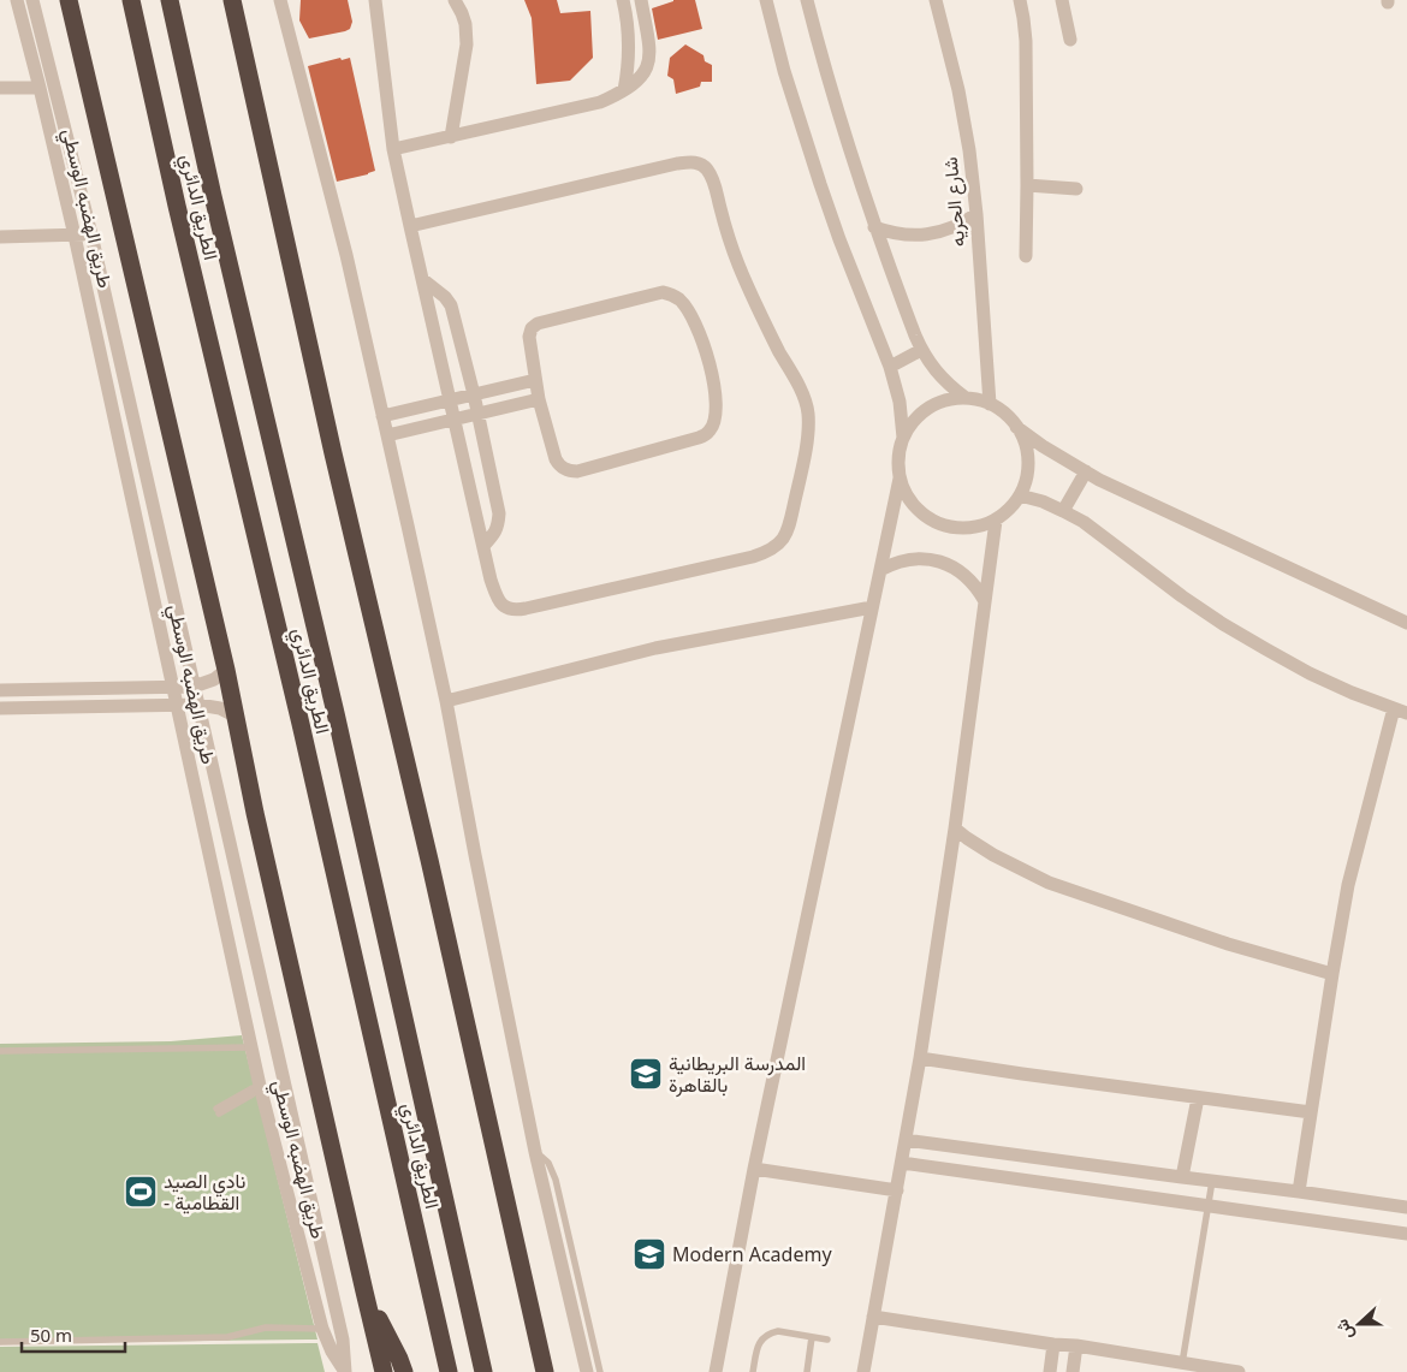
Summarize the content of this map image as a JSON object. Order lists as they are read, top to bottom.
{
  "streets": {
    "highway": ["الطريق الدائري"],
    "street": ["شارع الحريه", "طريق الهضبه الوسطي"]
  },
  "places": {
    "school or university": ["المدرسة البريطانية بالقاهرة", "Modern Academy"],
    "sports": ["نادي الصيد - القطامية"]
  },
  "scale_bar": "50 m",
  "north": "left"
}
